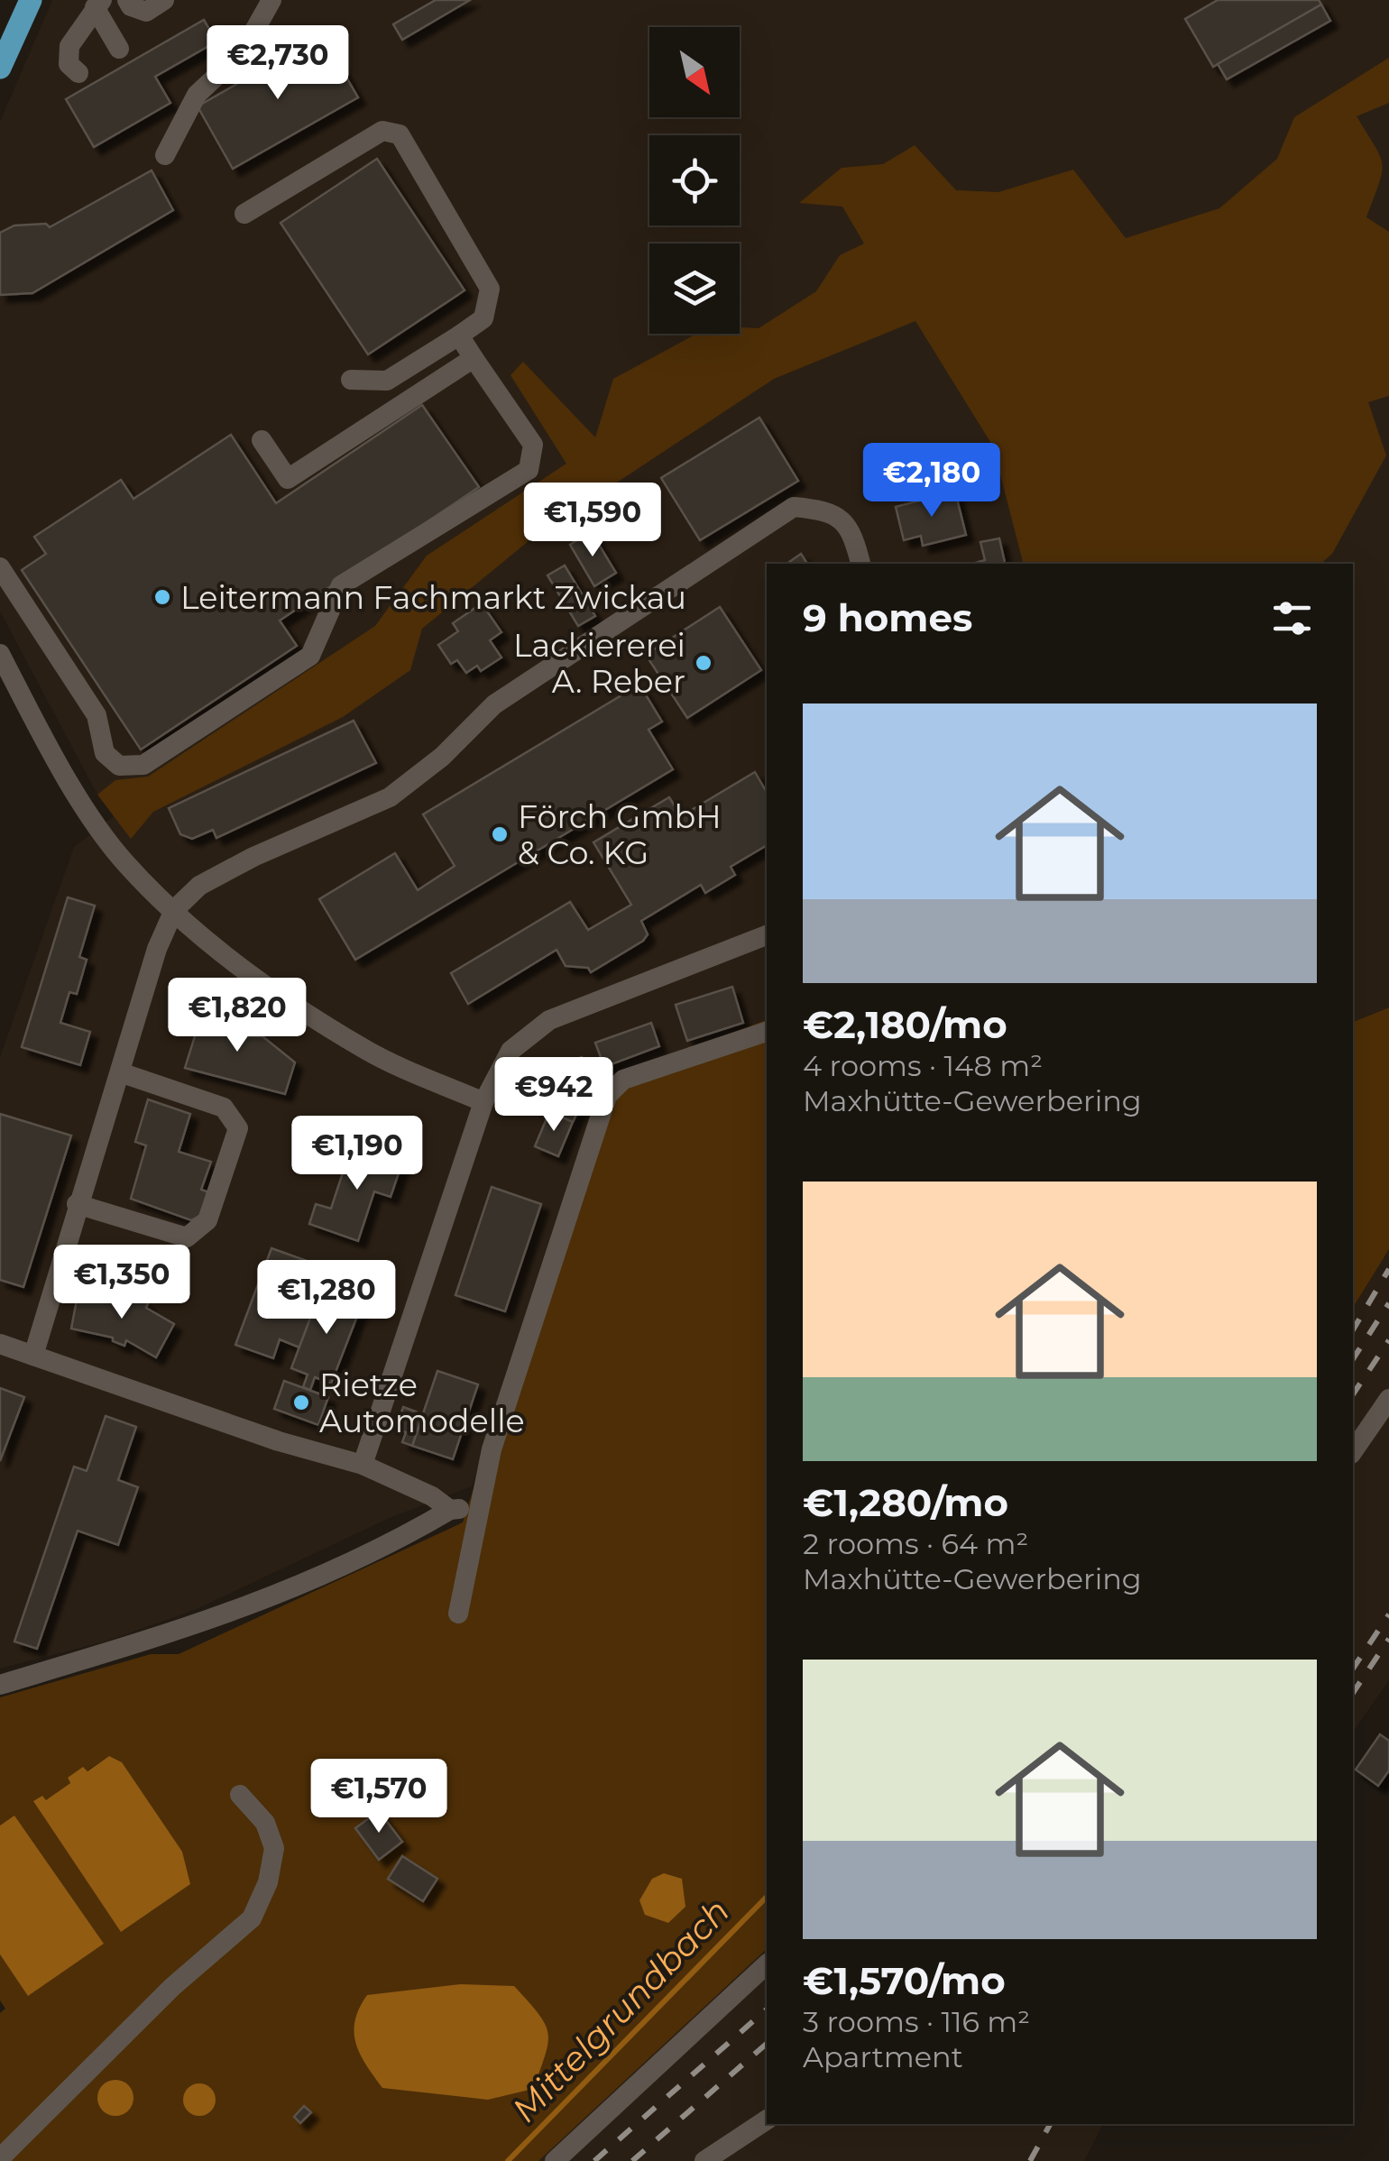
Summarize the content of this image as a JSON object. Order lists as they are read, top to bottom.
{
  "water": ["Mittelgrundbach"],
  "places": [
    "Leitermann Fachmarkt Zwickau",
    "Lackiererei A. Reber",
    "Förch GmbH & Co. KG",
    "Rietze Automodelle"
  ],
  "north": "bottom right",
  "page": {
    "price": [
      "€2,730",
      "€2,180",
      "€1,590",
      "€1,820",
      "€942",
      "€1,190",
      "€1,350",
      "€1,280",
      "€1,570"
    ],
    "heading": "9 homes",
    "list": [
      {
        "name": "€2,180/mo",
        "note": "4 rooms · 148 m² · Maxhütte-Gewerbering"
      },
      {
        "name": "€1,280/mo",
        "note": "2 rooms · 64 m² · Maxhütte-Gewerbering"
      },
      {
        "name": "€1,570/mo",
        "note": "3 rooms · 116 m² · Apartment"
      }
    ]
  }
}
